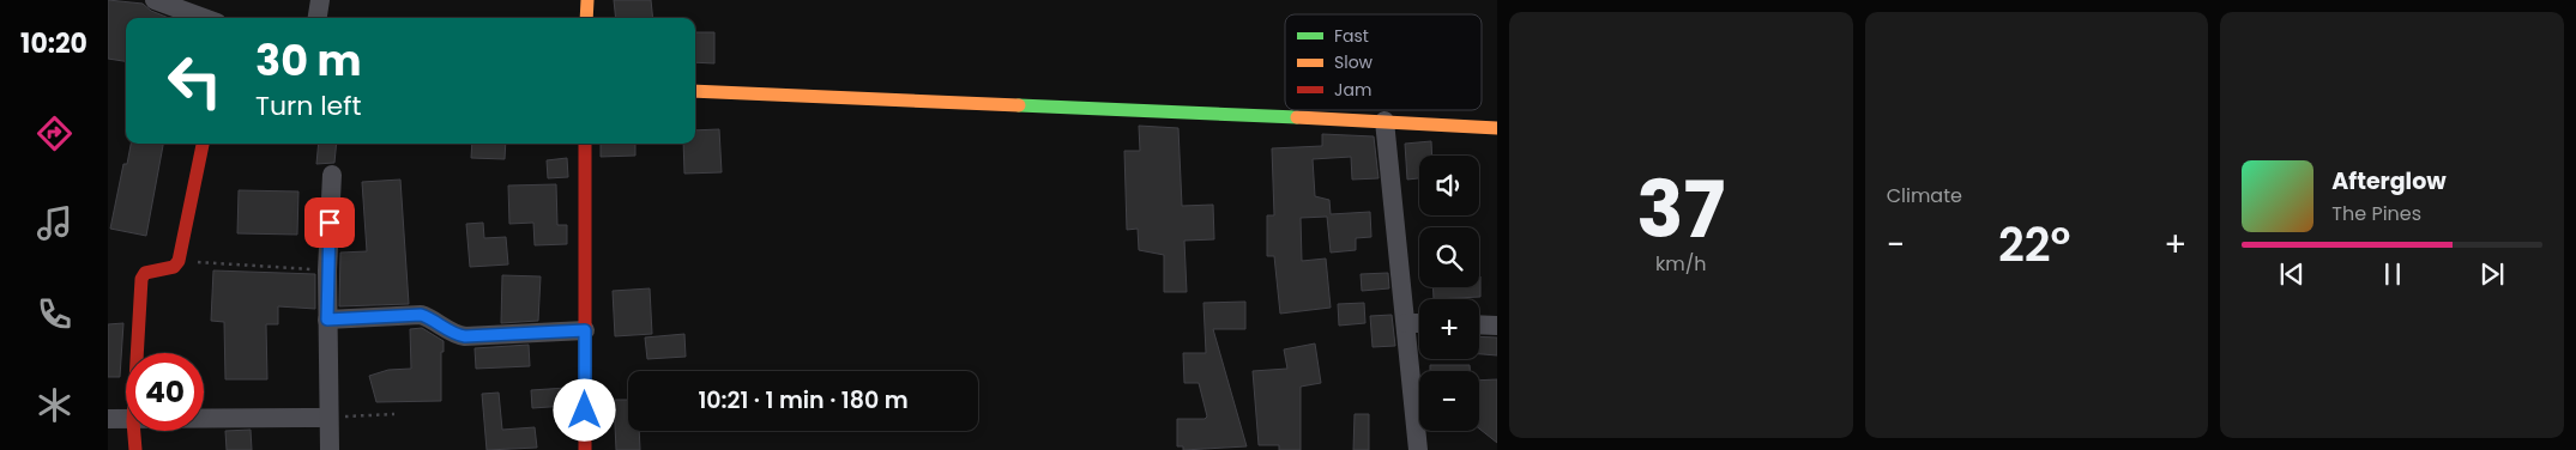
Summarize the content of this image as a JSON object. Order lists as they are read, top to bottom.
{
  "legend": ["Fast", "Slow", "Jam"],
  "page": {
    "tabs": "10:20",
    "tile": [
      ["37", "km/h"],
      "Climate"
    ],
    "turn": ["30 m", "Turn left"],
    "map_buttons": ["+", "−"],
    "song": ["Afterglow", "The Pines"],
    "heat": ["−", "22°", "+"],
    "limit": "40",
    "trip": "10:21 · 1 min · 180 m"
  }
}
